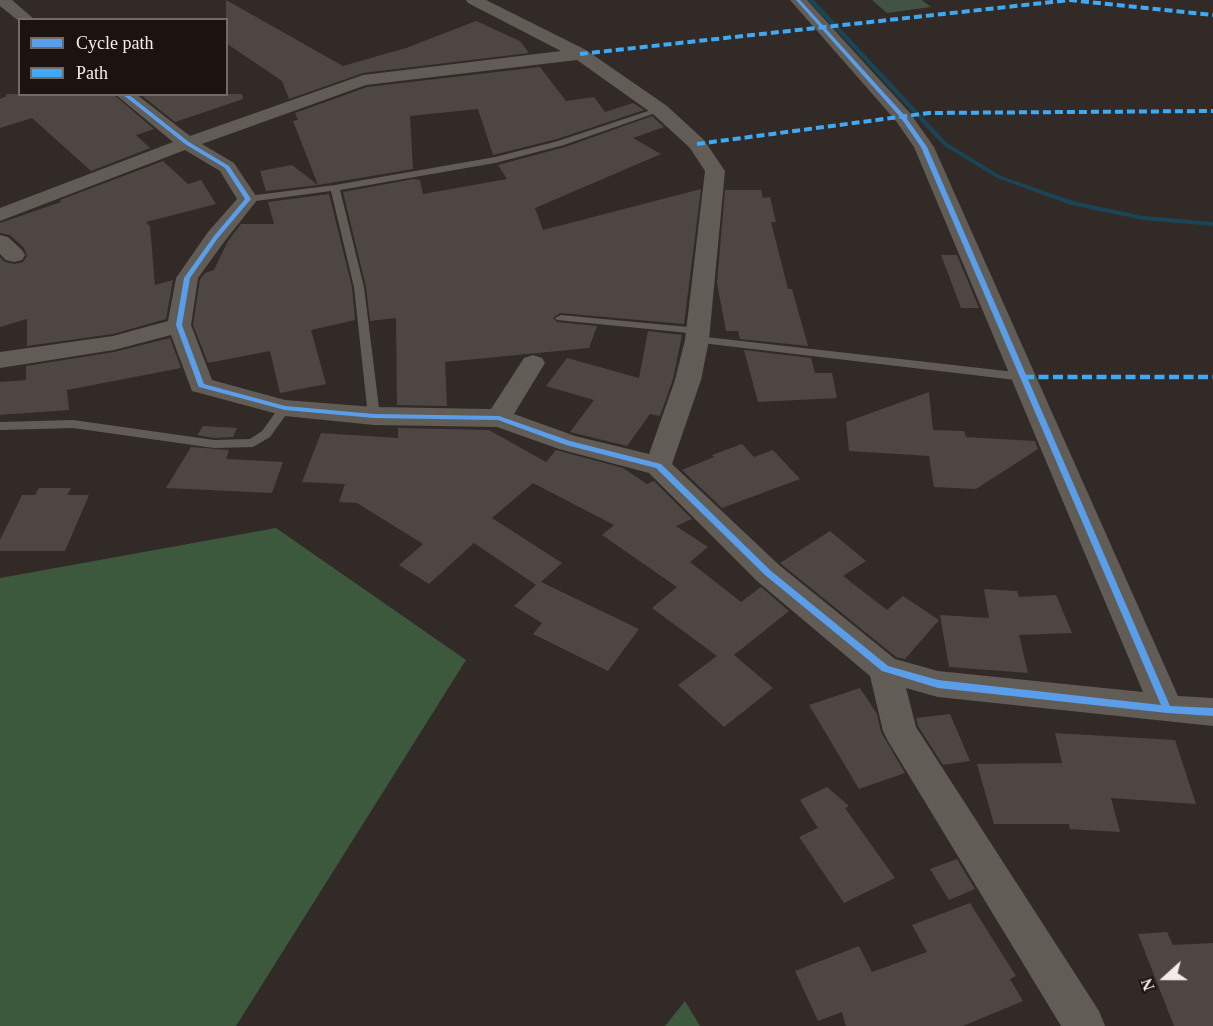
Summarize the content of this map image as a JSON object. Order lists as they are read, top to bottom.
{
  "legend": ["Cycle path", "Path"],
  "north": "left"
}
